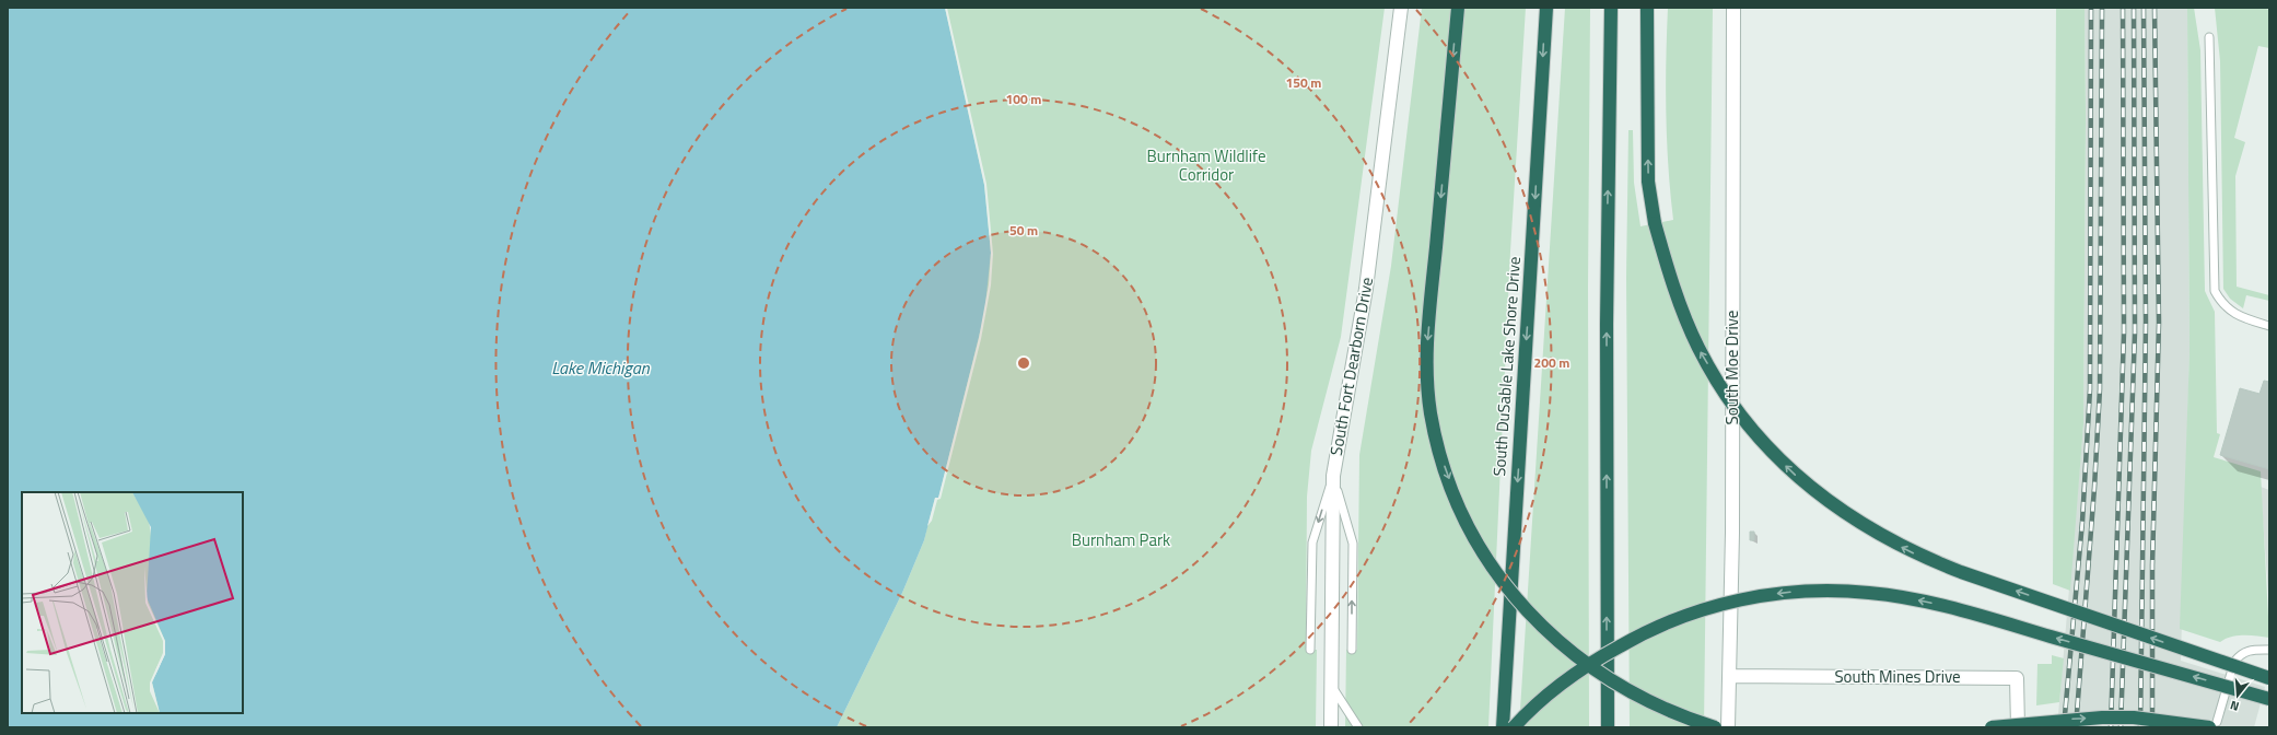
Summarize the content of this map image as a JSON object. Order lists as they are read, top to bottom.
{
  "streets": {
    "highway": ["South DuSable Lake Shore Drive"],
    "street": ["South Fort Dearborn Drive", "South Moe Drive", "South Mines Drive"]
  },
  "crossings": [
    ["South Moe Drive", "South Mines Drive"]
  ],
  "water": ["Lake Michigan"],
  "parks": ["Burnham Wildlife Corridor", "Burnham Park"],
  "north": "bottom",
  "rings": [
    "150 m",
    "100 m",
    "50 m",
    "200 m"
  ]
}
